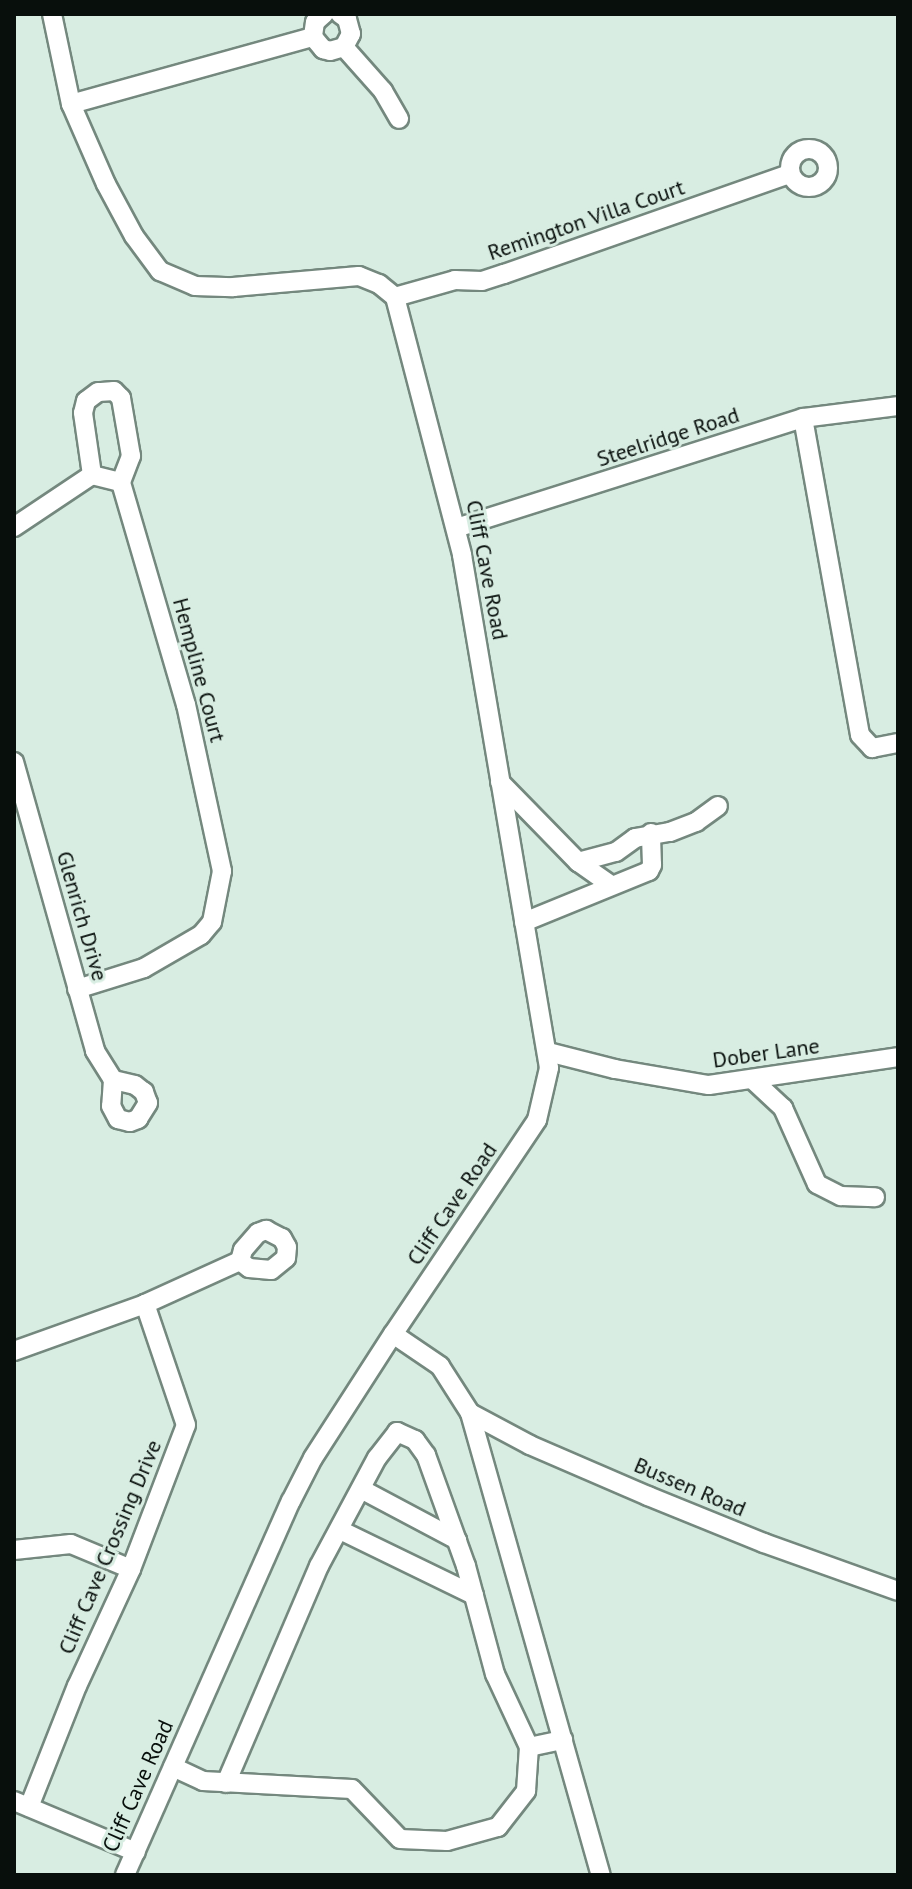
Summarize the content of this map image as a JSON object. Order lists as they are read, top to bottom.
{
  "streets": {
    "street": [
      "Remington Villa Court",
      "Steelridge Road",
      "Cliff Cave Road",
      "Hempline Court",
      "Glenrich Drive",
      "Dober Lane",
      "Bussen Road",
      "Cliff Cave Crossing Drive"
    ]
  },
  "crossings": [
    ["Remington Villa Court", "Cliff Cave Road"],
    ["Steelridge Road", "Cliff Cave Road"],
    ["Cliff Cave Road", "Dober Lane"],
    ["Hempline Court", "Glenrich Drive"]
  ]
}
